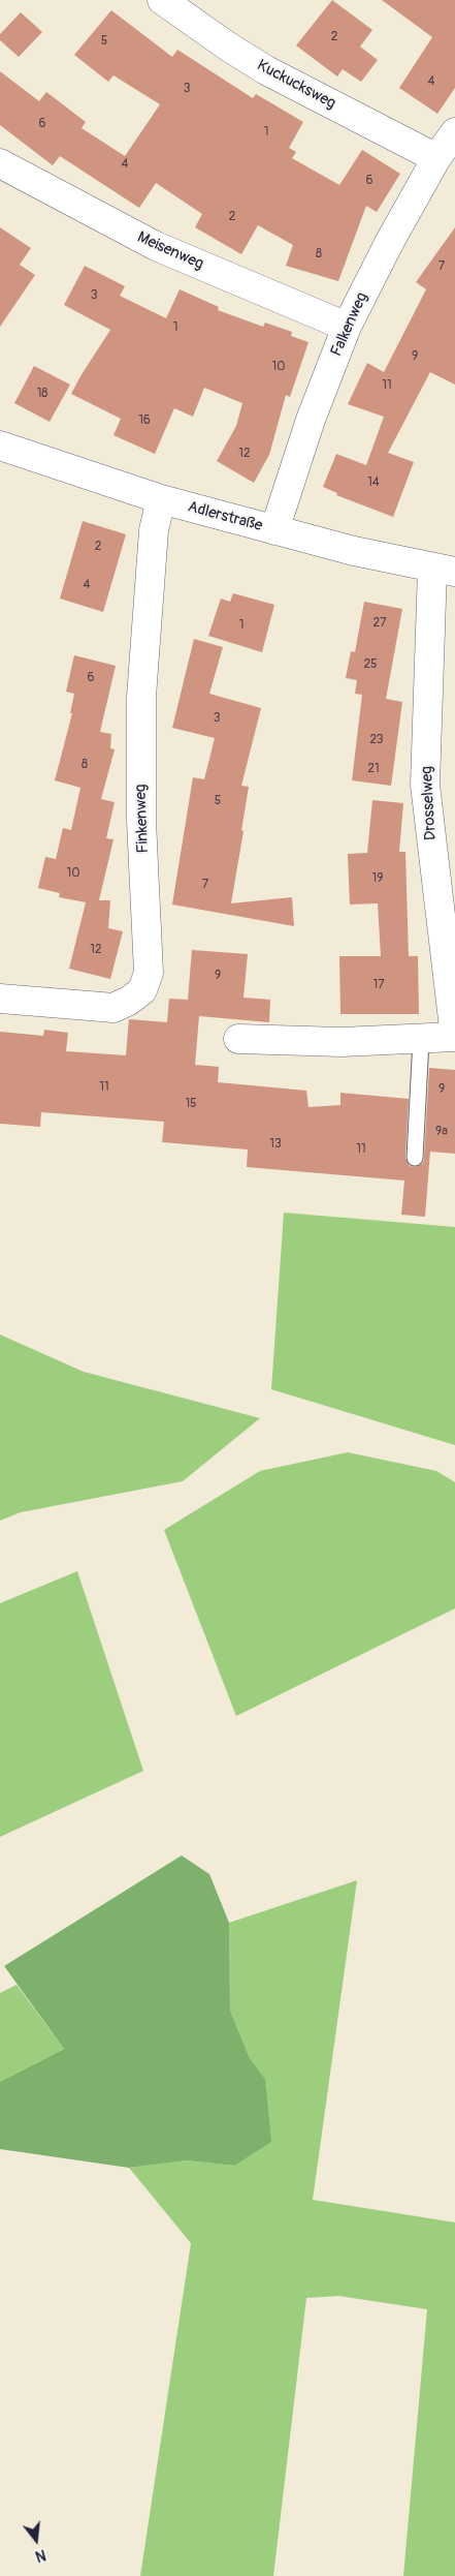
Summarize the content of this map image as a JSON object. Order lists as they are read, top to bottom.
{
  "streets": {
    "street": [
      "Kuckucksweg",
      "Meisenweg",
      "Falkenweg",
      "Adlerstraße",
      "Drosselweg",
      "Finkenweg"
    ]
  },
  "crossings": [
    ["Kuckucksweg", "Falkenweg"],
    ["Meisenweg", "Falkenweg"],
    ["Falkenweg", "Adlerstraße"],
    ["Adlerstraße", "Drosselweg"],
    ["Adlerstraße", "Finkenweg"]
  ],
  "house_numbers": [
    "2",
    "5",
    "4",
    "3",
    "6",
    "1",
    "4",
    "6",
    "2",
    "8",
    "7",
    "3",
    "1",
    "9",
    "10",
    "11",
    "18",
    "16",
    "12",
    "14",
    "2",
    "4",
    "27",
    "1",
    "25",
    "6",
    "3",
    "23",
    "8",
    "21",
    "5",
    "10",
    "19",
    "7",
    "12",
    "9",
    "17",
    "11",
    "9",
    "15",
    "9a",
    "13",
    "11"
  ],
  "north": "bottom"
}
